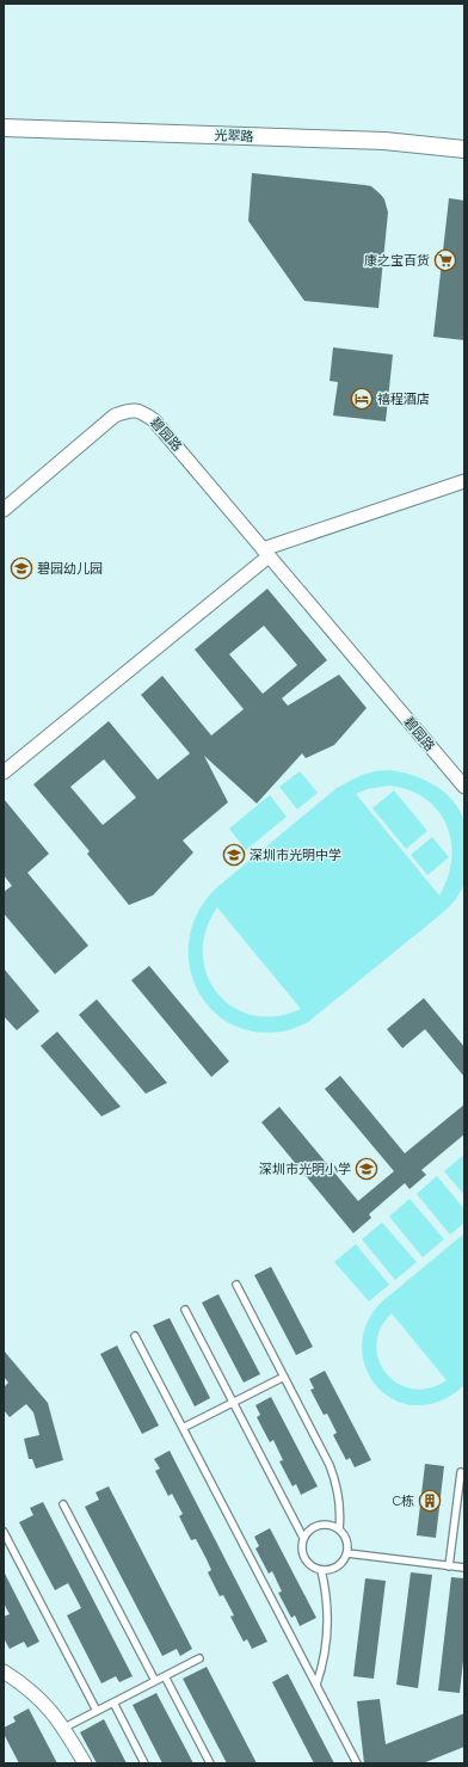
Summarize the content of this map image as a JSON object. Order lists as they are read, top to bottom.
{
  "streets": {
    "street": ["光翠路", "碧园路"]
  },
  "places": {
    "supermarket": ["康之宝百货"],
    "hotel": ["禧程酒店"],
    "school or university": ["碧园幼儿园", "深圳市光明中学", "深圳市光明小学"],
    "building": ["C栋"]
  }
}
